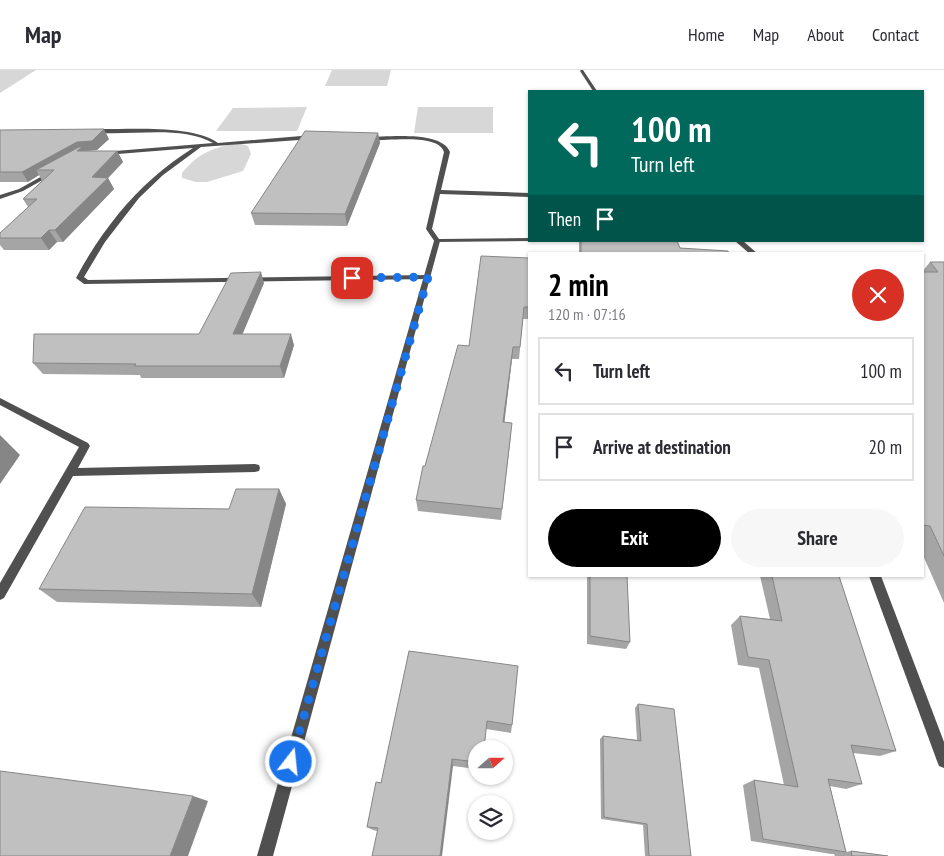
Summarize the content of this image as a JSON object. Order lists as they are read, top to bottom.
{
  "north": "right",
  "page": {
    "header": "Map",
    "nav": [
      "Home",
      "Map",
      "About",
      "Contact"
    ],
    "turn": ["100 m", "Turn left"],
    "then": "Then",
    "heading": ["2 min", "120 m · 07:16"],
    "list": [
      {
        "name": "Turn left",
        "value": "100 m"
      },
      {
        "name": "Arrive at destination",
        "value": "20 m"
      }
    ],
    "buttons": ["Exit", "Share"]
  }
}
